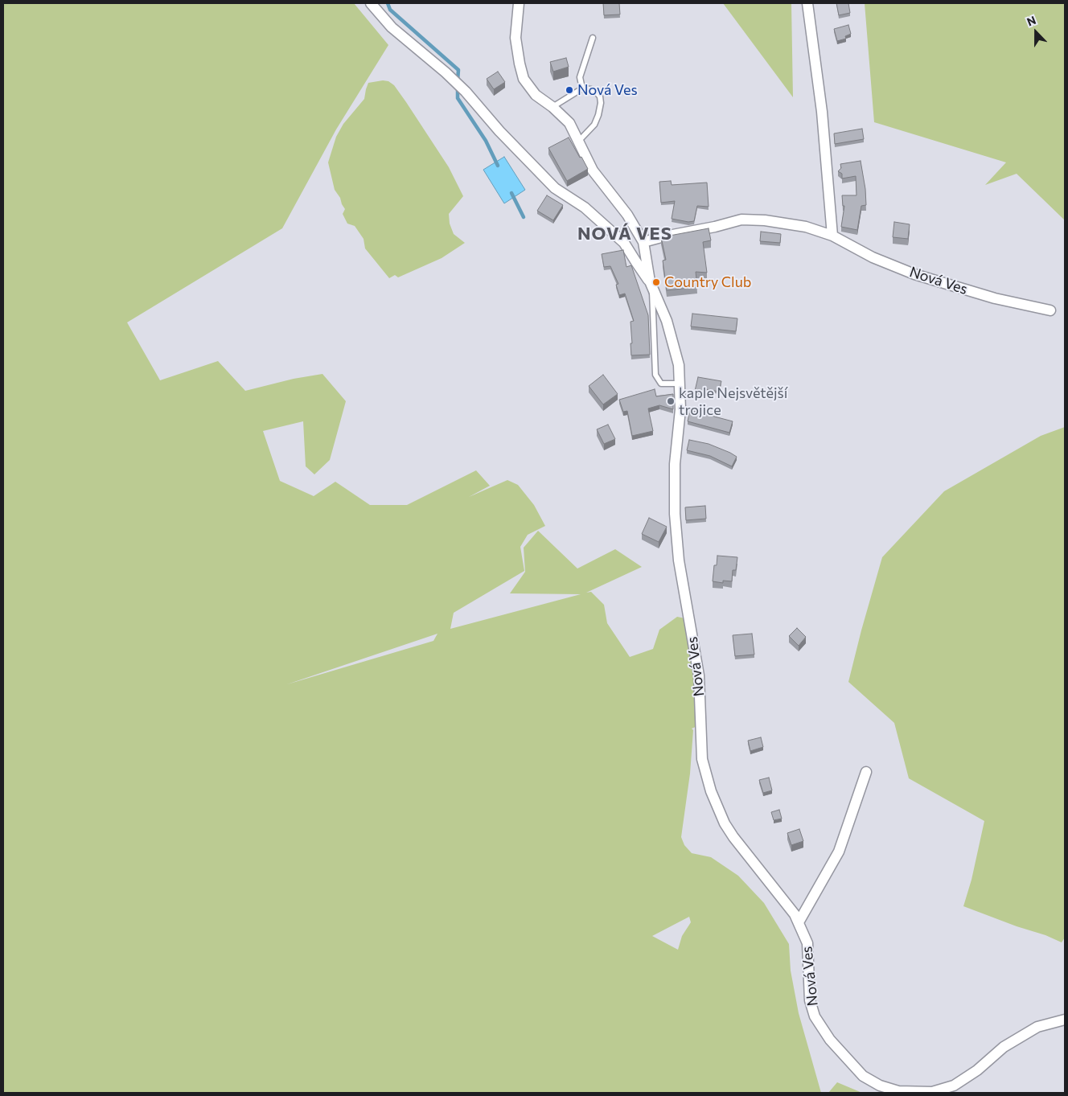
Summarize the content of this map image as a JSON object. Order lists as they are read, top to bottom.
{
  "streets": {
    "street": ["Nová Ves"]
  },
  "districts": ["NOVÁ VES"],
  "places": ["Nová Ves", "Country Club", "kaple Nejsvětější trojice"],
  "north": "top"
}
